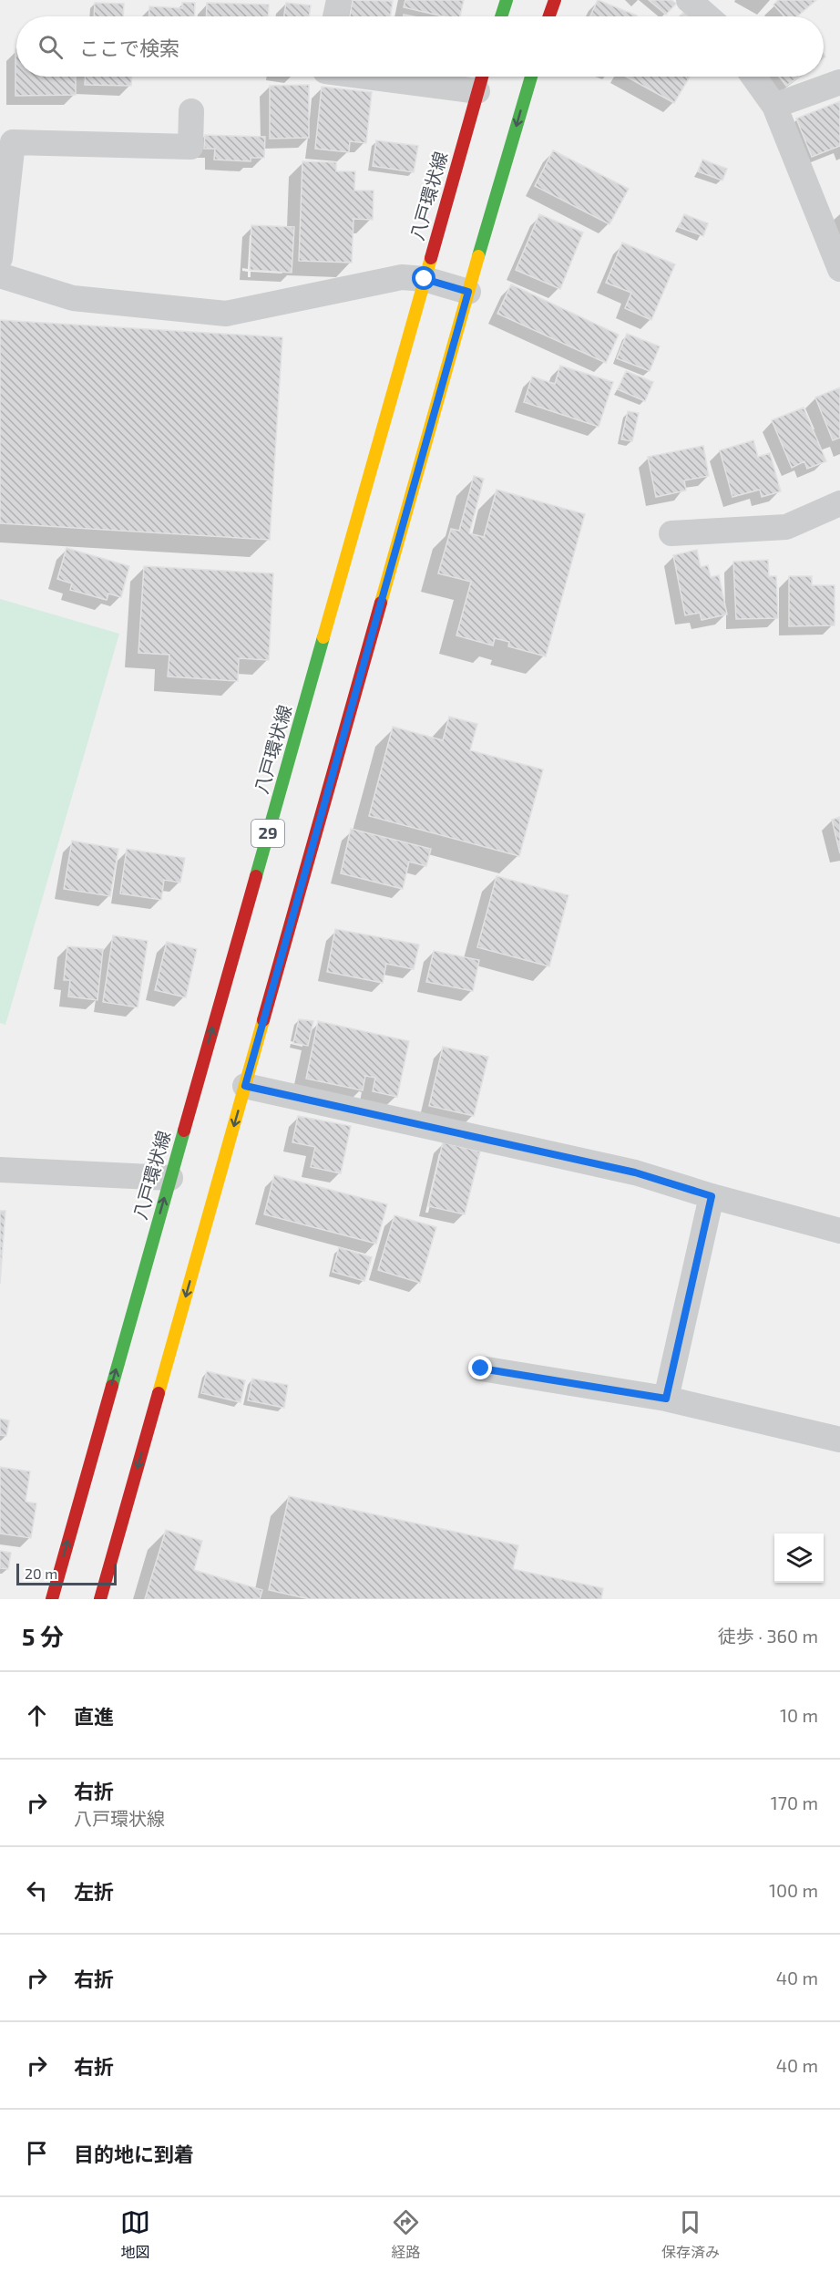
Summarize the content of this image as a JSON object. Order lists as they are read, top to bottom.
{
  "streets": {
    "main road": ["八戸環状線", "29"]
  },
  "scale_bar": "20 m",
  "page": {
    "search": "ここで検索",
    "scale": "20 m",
    "heading": ["5 分", "徒歩 · 360 m"],
    "list": [
      ["直進", "10 m"],
      ["右折", "八戸環状線", "170 m"],
      ["左折", "100 m"],
      ["右折", "40 m"],
      ["右折", "40 m"],
      "目的地に到着"
    ],
    "nav": ["地図", "経路", "保存済み"]
  }
}
